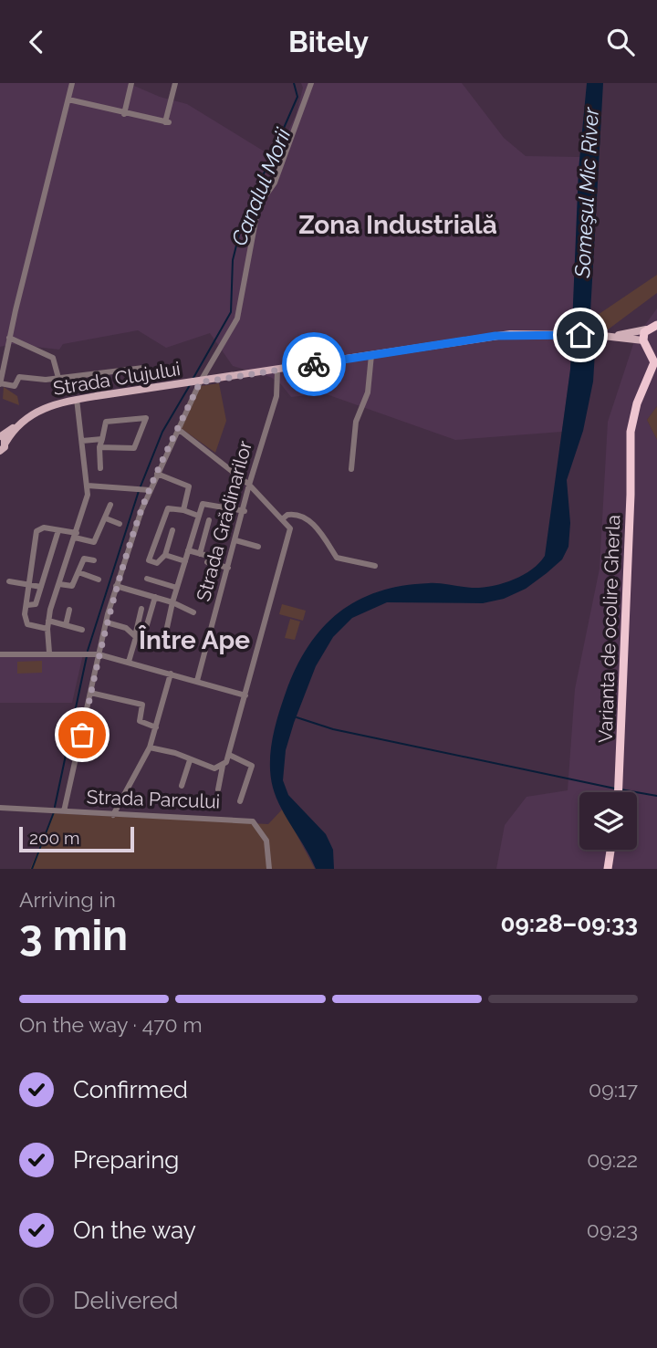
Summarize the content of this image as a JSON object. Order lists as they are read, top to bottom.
{
  "streets": {
    "highway": ["Varianta de ocolire Gherla"],
    "main road": ["Strada Clujului"],
    "street": ["Strada Grădinarilor", "Strada Parcului"]
  },
  "crossings": [
    ["Strada Clujului", "Strada Grădinarilor"],
    ["Strada Clujului", "Varianta de ocolire Gherla"]
  ],
  "districts": ["Zona Industrială", "Între Ape"],
  "water": ["Canalul Morii", "Someşul Mic River"],
  "scale_bar": "200 m",
  "page": {
    "header": "Bitely",
    "scale": "200 m",
    "heading": ["3 min", "Arriving in", "09:28–09:33"],
    "bar": "On the way · 470 m",
    "list": [
      ["Confirmed", "09:17"],
      ["Preparing", "09:22"],
      ["On the way", "09:23"],
      "Delivered"
    ]
  }
}
